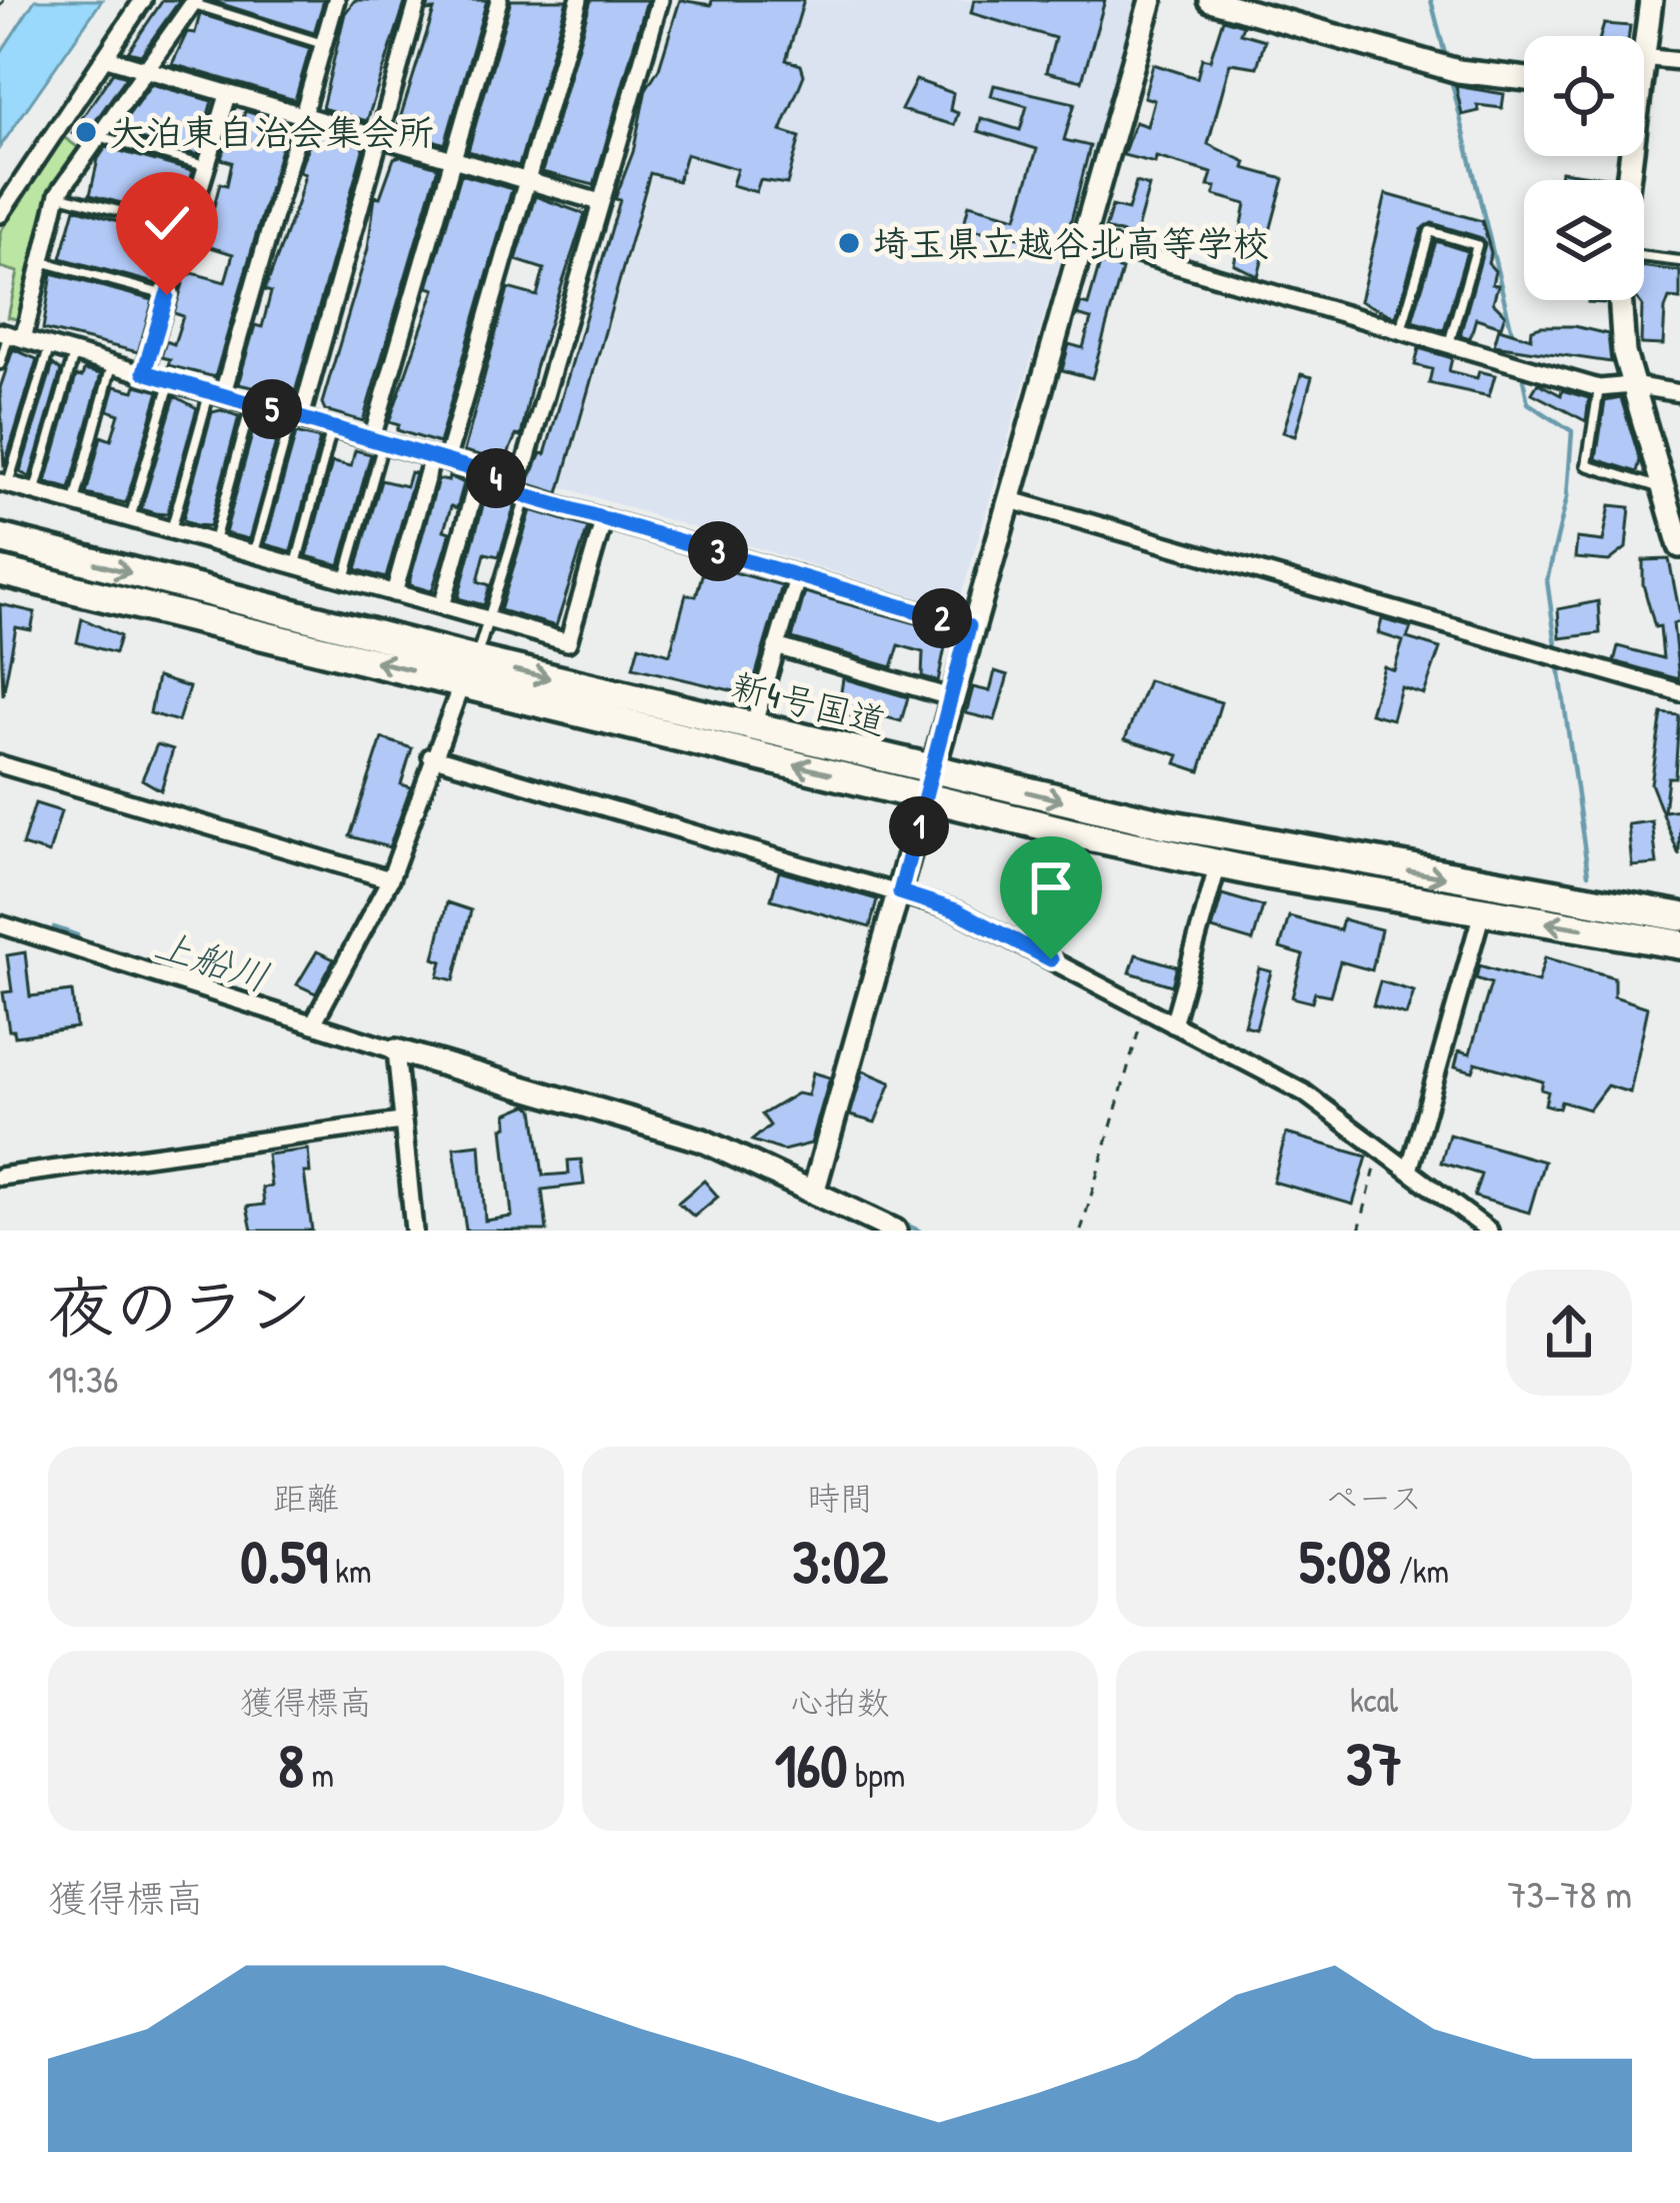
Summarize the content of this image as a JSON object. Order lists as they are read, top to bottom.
{
  "streets": {
    "highway": ["新4号国道"]
  },
  "water": ["上船川"],
  "places": ["大泊東自治会集会所", "埼玉県立越谷北高等学校"],
  "page": {
    "pins": [
      "5",
      "4",
      "3",
      "2",
      "1"
    ],
    "heading": ["夜のラン", "19:36"],
    "stats": [
      ["距離", "0.59 km"],
      ["時間", "3:02"],
      ["ペース", "5:08 /km"],
      ["獲得標高", "8 m"],
      ["心拍数", "160 bpm"],
      ["kcal", "37"]
    ],
    "chart": ["獲得標高", "73–78 m"]
  }
}
